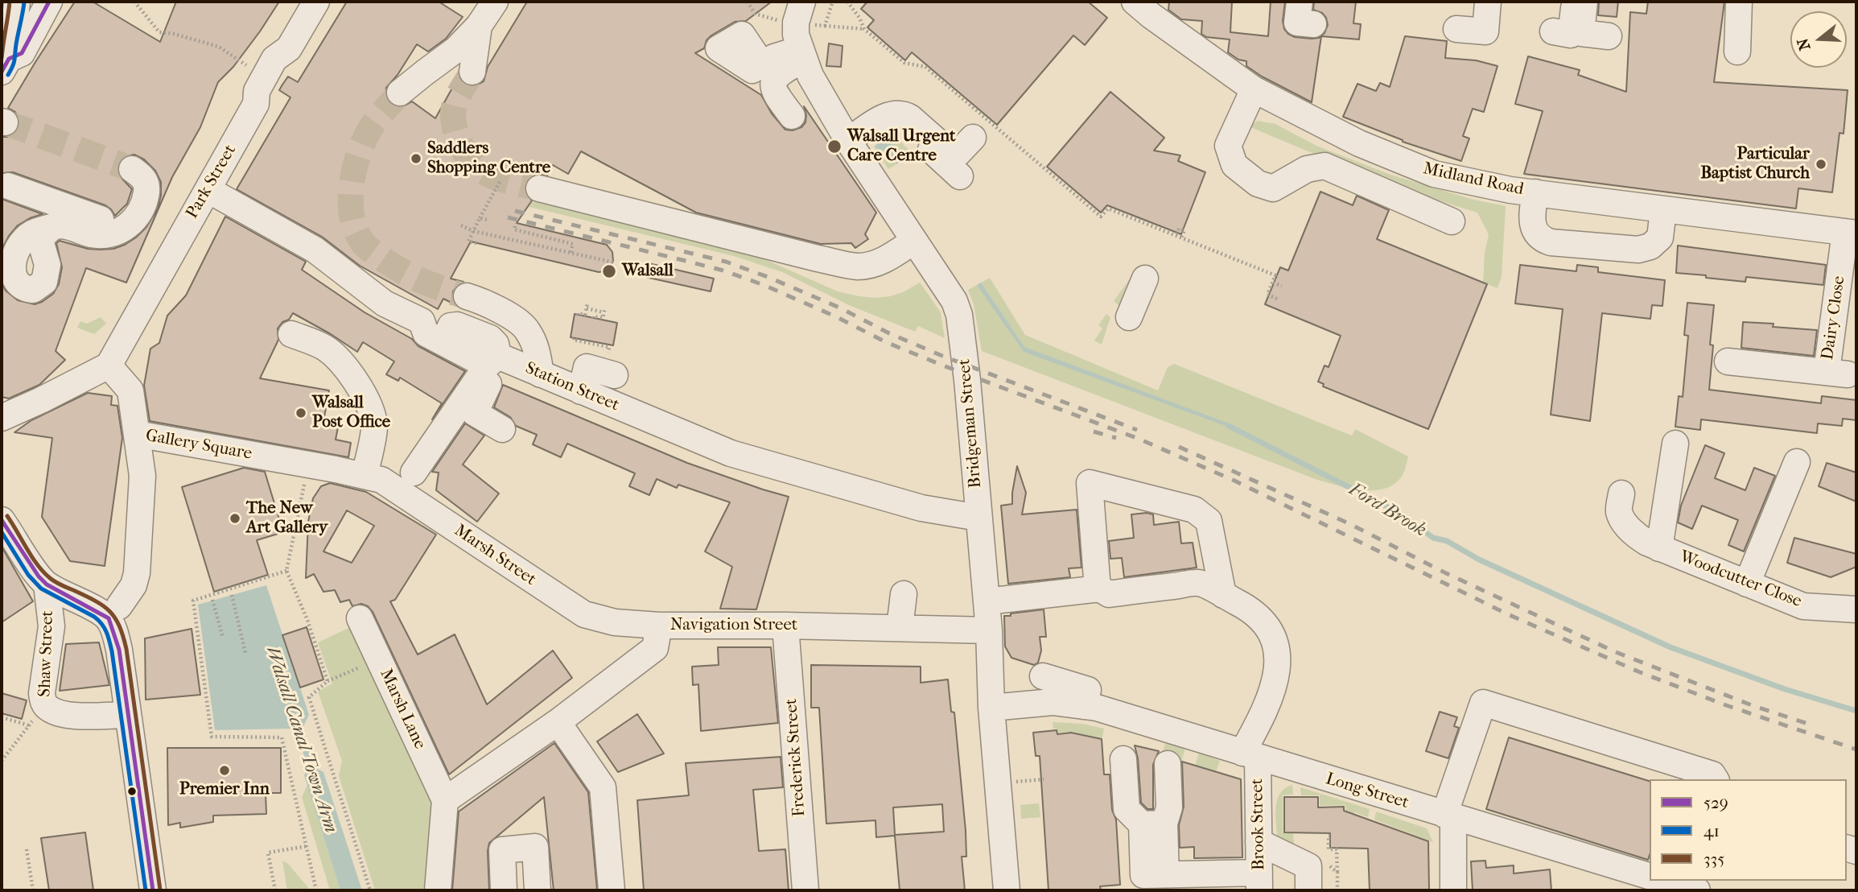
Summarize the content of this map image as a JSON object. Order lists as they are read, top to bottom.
{
  "streets": {
    "street": [
      "Midland Road",
      "Park Street",
      "Dairy Close",
      "Station Street",
      "Bridgeman Street",
      "Gallery Square",
      "Marsh Street",
      "Woodcutter Close",
      "Navigation Street",
      "Shaw Street",
      "Marsh Lane",
      "Frederick Street",
      "Long Street",
      "Brook Street"
    ]
  },
  "crossings": [
    ["Midland Road", "Dairy Close"],
    ["Park Street", "Station Street"],
    ["Station Street", "Bridgeman Street"],
    ["Bridgeman Street", "Navigation Street"],
    ["Bridgeman Street", "Long Street"],
    ["Gallery Square", "Marsh Street"],
    ["Marsh Street", "Navigation Street"],
    ["Navigation Street", "Marsh Lane"],
    ["Navigation Street", "Frederick Street"],
    ["Long Street", "Brook Street"]
  ],
  "water": ["Ford Brook", "Walsall Canal Town Arm"],
  "places": [
    "Walsall Urgent Care Centre",
    "Saddlers Shopping Centre",
    "Particular Baptist Church",
    "Walsall",
    "Walsall Post Office",
    "The New Art Gallery",
    "Premier Inn"
  ],
  "lines": ["transit line 529", "transit line 335", "transit line 41"],
  "legend": ["529", "41", "335"],
  "north": "left"
}
